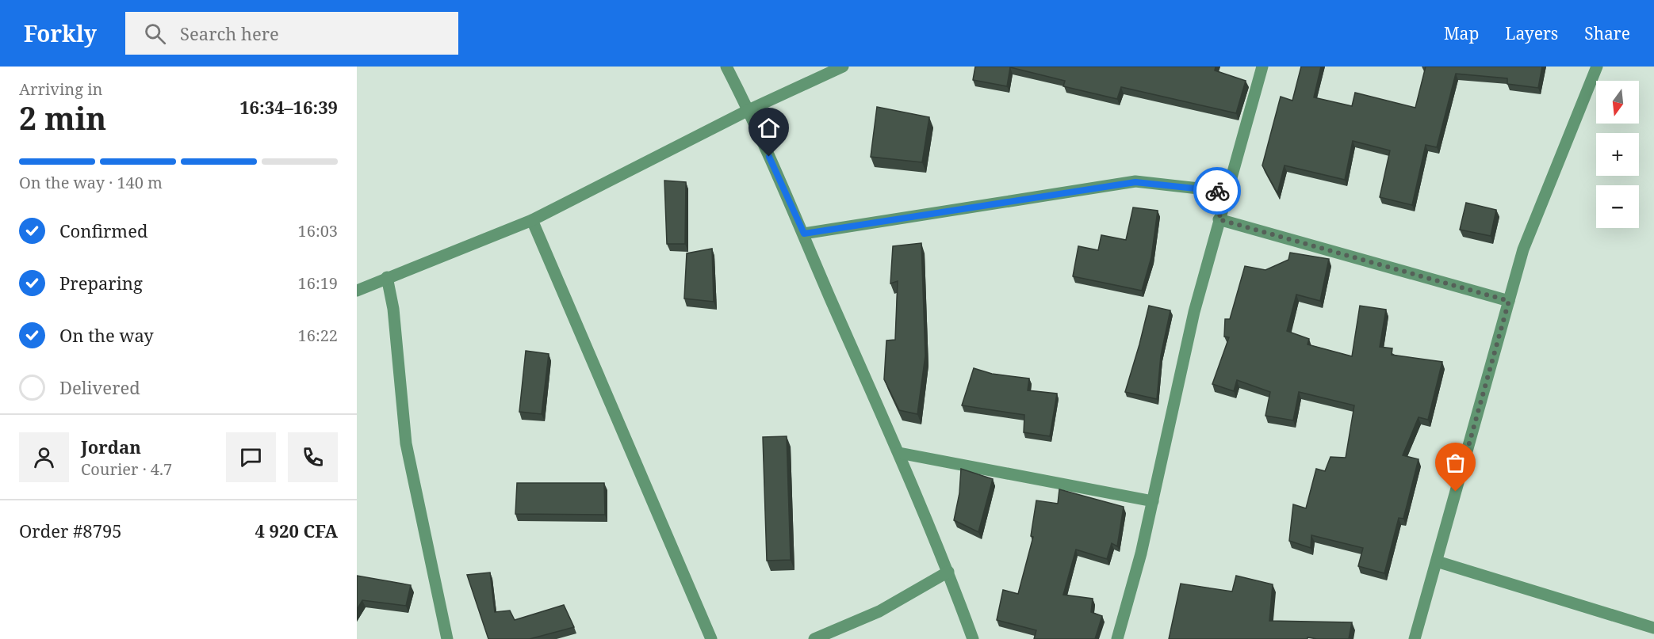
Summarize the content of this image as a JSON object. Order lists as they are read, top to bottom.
{
  "north": "bottom",
  "page": {
    "header": "Forkly",
    "search": "Search here",
    "nav": ["Map", "Layers", "Share"],
    "heading": ["2 min", "Arriving in", "16:34–16:39"],
    "panel": [
      "Jordan",
      "Courier · 4.7",
      "Order #8795",
      "4 920 CFA"
    ],
    "map_buttons": ["+", "−"],
    "bar": "On the way · 140 m",
    "list": [
      ["Confirmed", "16:03"],
      ["Preparing", "16:19"],
      ["On the way", "16:22"],
      "Delivered"
    ]
  }
}
